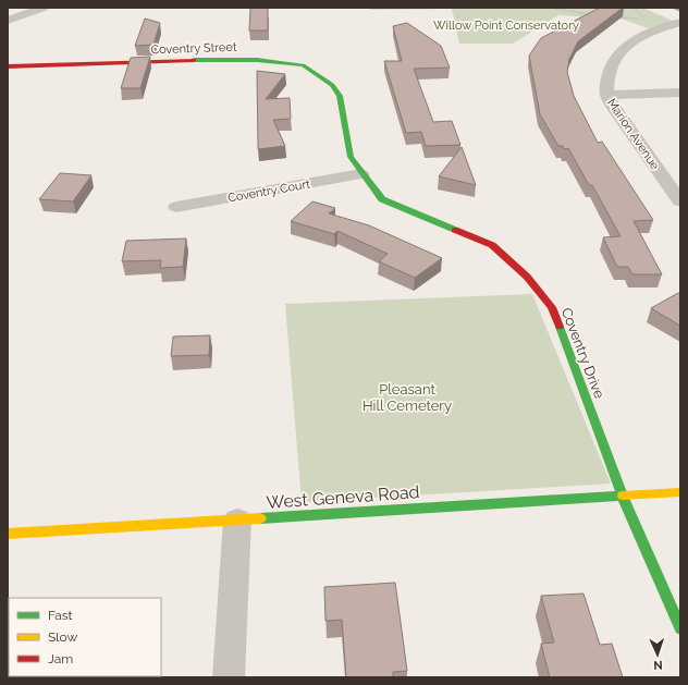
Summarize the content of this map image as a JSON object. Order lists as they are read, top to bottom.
{
  "streets": {
    "street": [
      "Coventry Street",
      "Marion Avenue",
      "Coventry Court",
      "Coventry Drive",
      "West Geneva Road"
    ]
  },
  "crossings": [
    ["Coventry Street", "Coventry Drive"],
    ["Coventry Court", "Coventry Drive"],
    ["Coventry Drive", "West Geneva Road"]
  ],
  "parks": ["Willow Point Conservatory", "Pleasant Hill Cemetery"],
  "legend": ["Fast", "Slow", "Jam"],
  "north": "bottom"
}
